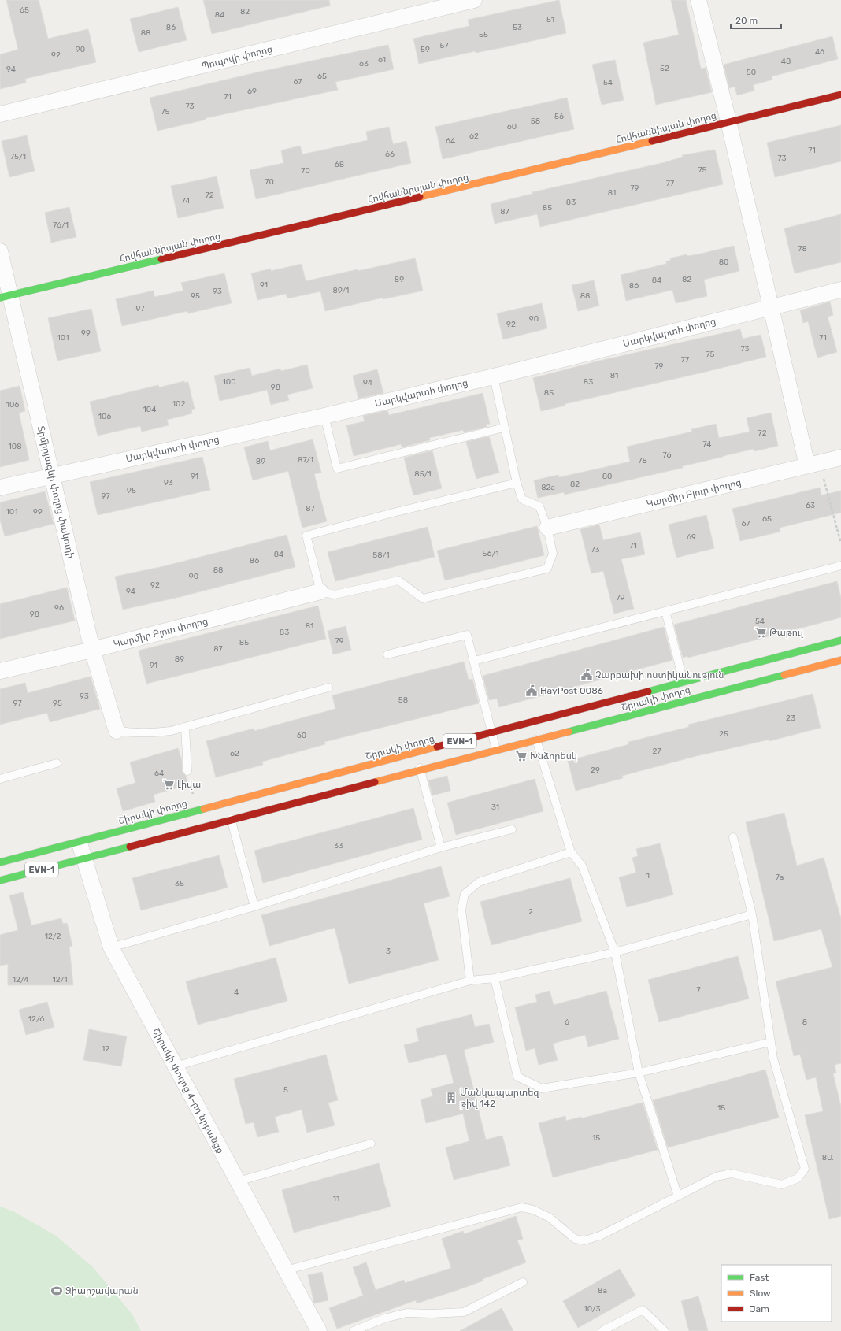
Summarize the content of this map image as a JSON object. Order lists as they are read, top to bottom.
{
  "streets": {
    "main road": ["Հովհաննիսյան փողոց", "Շիրակի փողոց", "EVN-1"],
    "street": [
      "Պոպովի փողոց",
      "Մարկվարտի փողոց",
      "Տիմիրյազևի փողոց փակուղի",
      "Կարմիր Բլուր փողոց",
      "Շիրակի փողոց 4-րդ նրբանցք"
    ]
  },
  "crossings": [
    ["Հովհաննիսյան փողոց", "Տիմիրյազևի փողոց փակուղի"],
    ["Մարկվարտի փողոց", "Տիմիրյազևի փողոց փակուղի"],
    ["Տիմիրյազևի փողոց փակուղի", "Կարմիր Բլուր փողոց"],
    ["Շիրակի փողոց", "Շիրակի փողոց 4-րդ նրբանցք"]
  ],
  "places": {
    "supermarket": ["Թաթուլ", "Խնձորեսկ", "Լիվա"],
    "public building": ["Չարբախի ոստիկանություն", "HayPost 0086"],
    "building": ["Մանկապարտեզ թիվ 142"],
    "sports": ["Ձիարշավարան"]
  },
  "house_numbers": [
    "65",
    "82",
    "84",
    "51",
    "86",
    "53",
    "88",
    "55",
    "57",
    "90",
    "59",
    "46",
    "92",
    "61",
    "48",
    "63",
    "52",
    "94",
    "50",
    "65",
    "67",
    "54",
    "69",
    "71",
    "73",
    "75",
    "56",
    "58",
    "60",
    "62",
    "64",
    "71",
    "66",
    "75/1",
    "73",
    "68",
    "75",
    "70",
    "70",
    "77",
    "79",
    "81",
    "72",
    "74",
    "83",
    "85",
    "87",
    "76/1",
    "78",
    "80",
    "89",
    "82",
    "84",
    "91",
    "86",
    "89/1",
    "93",
    "95",
    "88",
    "97",
    "90",
    "92",
    "99",
    "101",
    "71",
    "73",
    "75",
    "77",
    "79",
    "81",
    "100",
    "83",
    "94",
    "98",
    "85",
    "102",
    "106",
    "104",
    "106",
    "72",
    "74",
    "108",
    "76",
    "87/1",
    "78",
    "89",
    "85/1",
    "91",
    "80",
    "93",
    "82",
    "82a",
    "95",
    "97",
    "63",
    "87",
    "101",
    "99",
    "65",
    "67",
    "69",
    "71",
    "73",
    "56/1",
    "84",
    "58/1",
    "86",
    "88",
    "90",
    "92",
    "94",
    "79",
    "96",
    "98",
    "54",
    "81",
    "83",
    "79",
    "85",
    "87",
    "89",
    "91",
    "93",
    "58",
    "97",
    "95",
    "23",
    "25",
    "60",
    "27",
    "62",
    "29",
    "64",
    "31",
    "33",
    "1",
    "7a",
    "35",
    "2",
    "12/2",
    "3",
    "12/4",
    "12/1",
    "7",
    "4",
    "12/6",
    "6",
    "8",
    "12",
    "5",
    "15",
    "15",
    "8Ա",
    "11",
    "8a",
    "10/3"
  ],
  "legend": ["Fast", "Slow", "Jam"],
  "scale_bar": "20 m"
}
